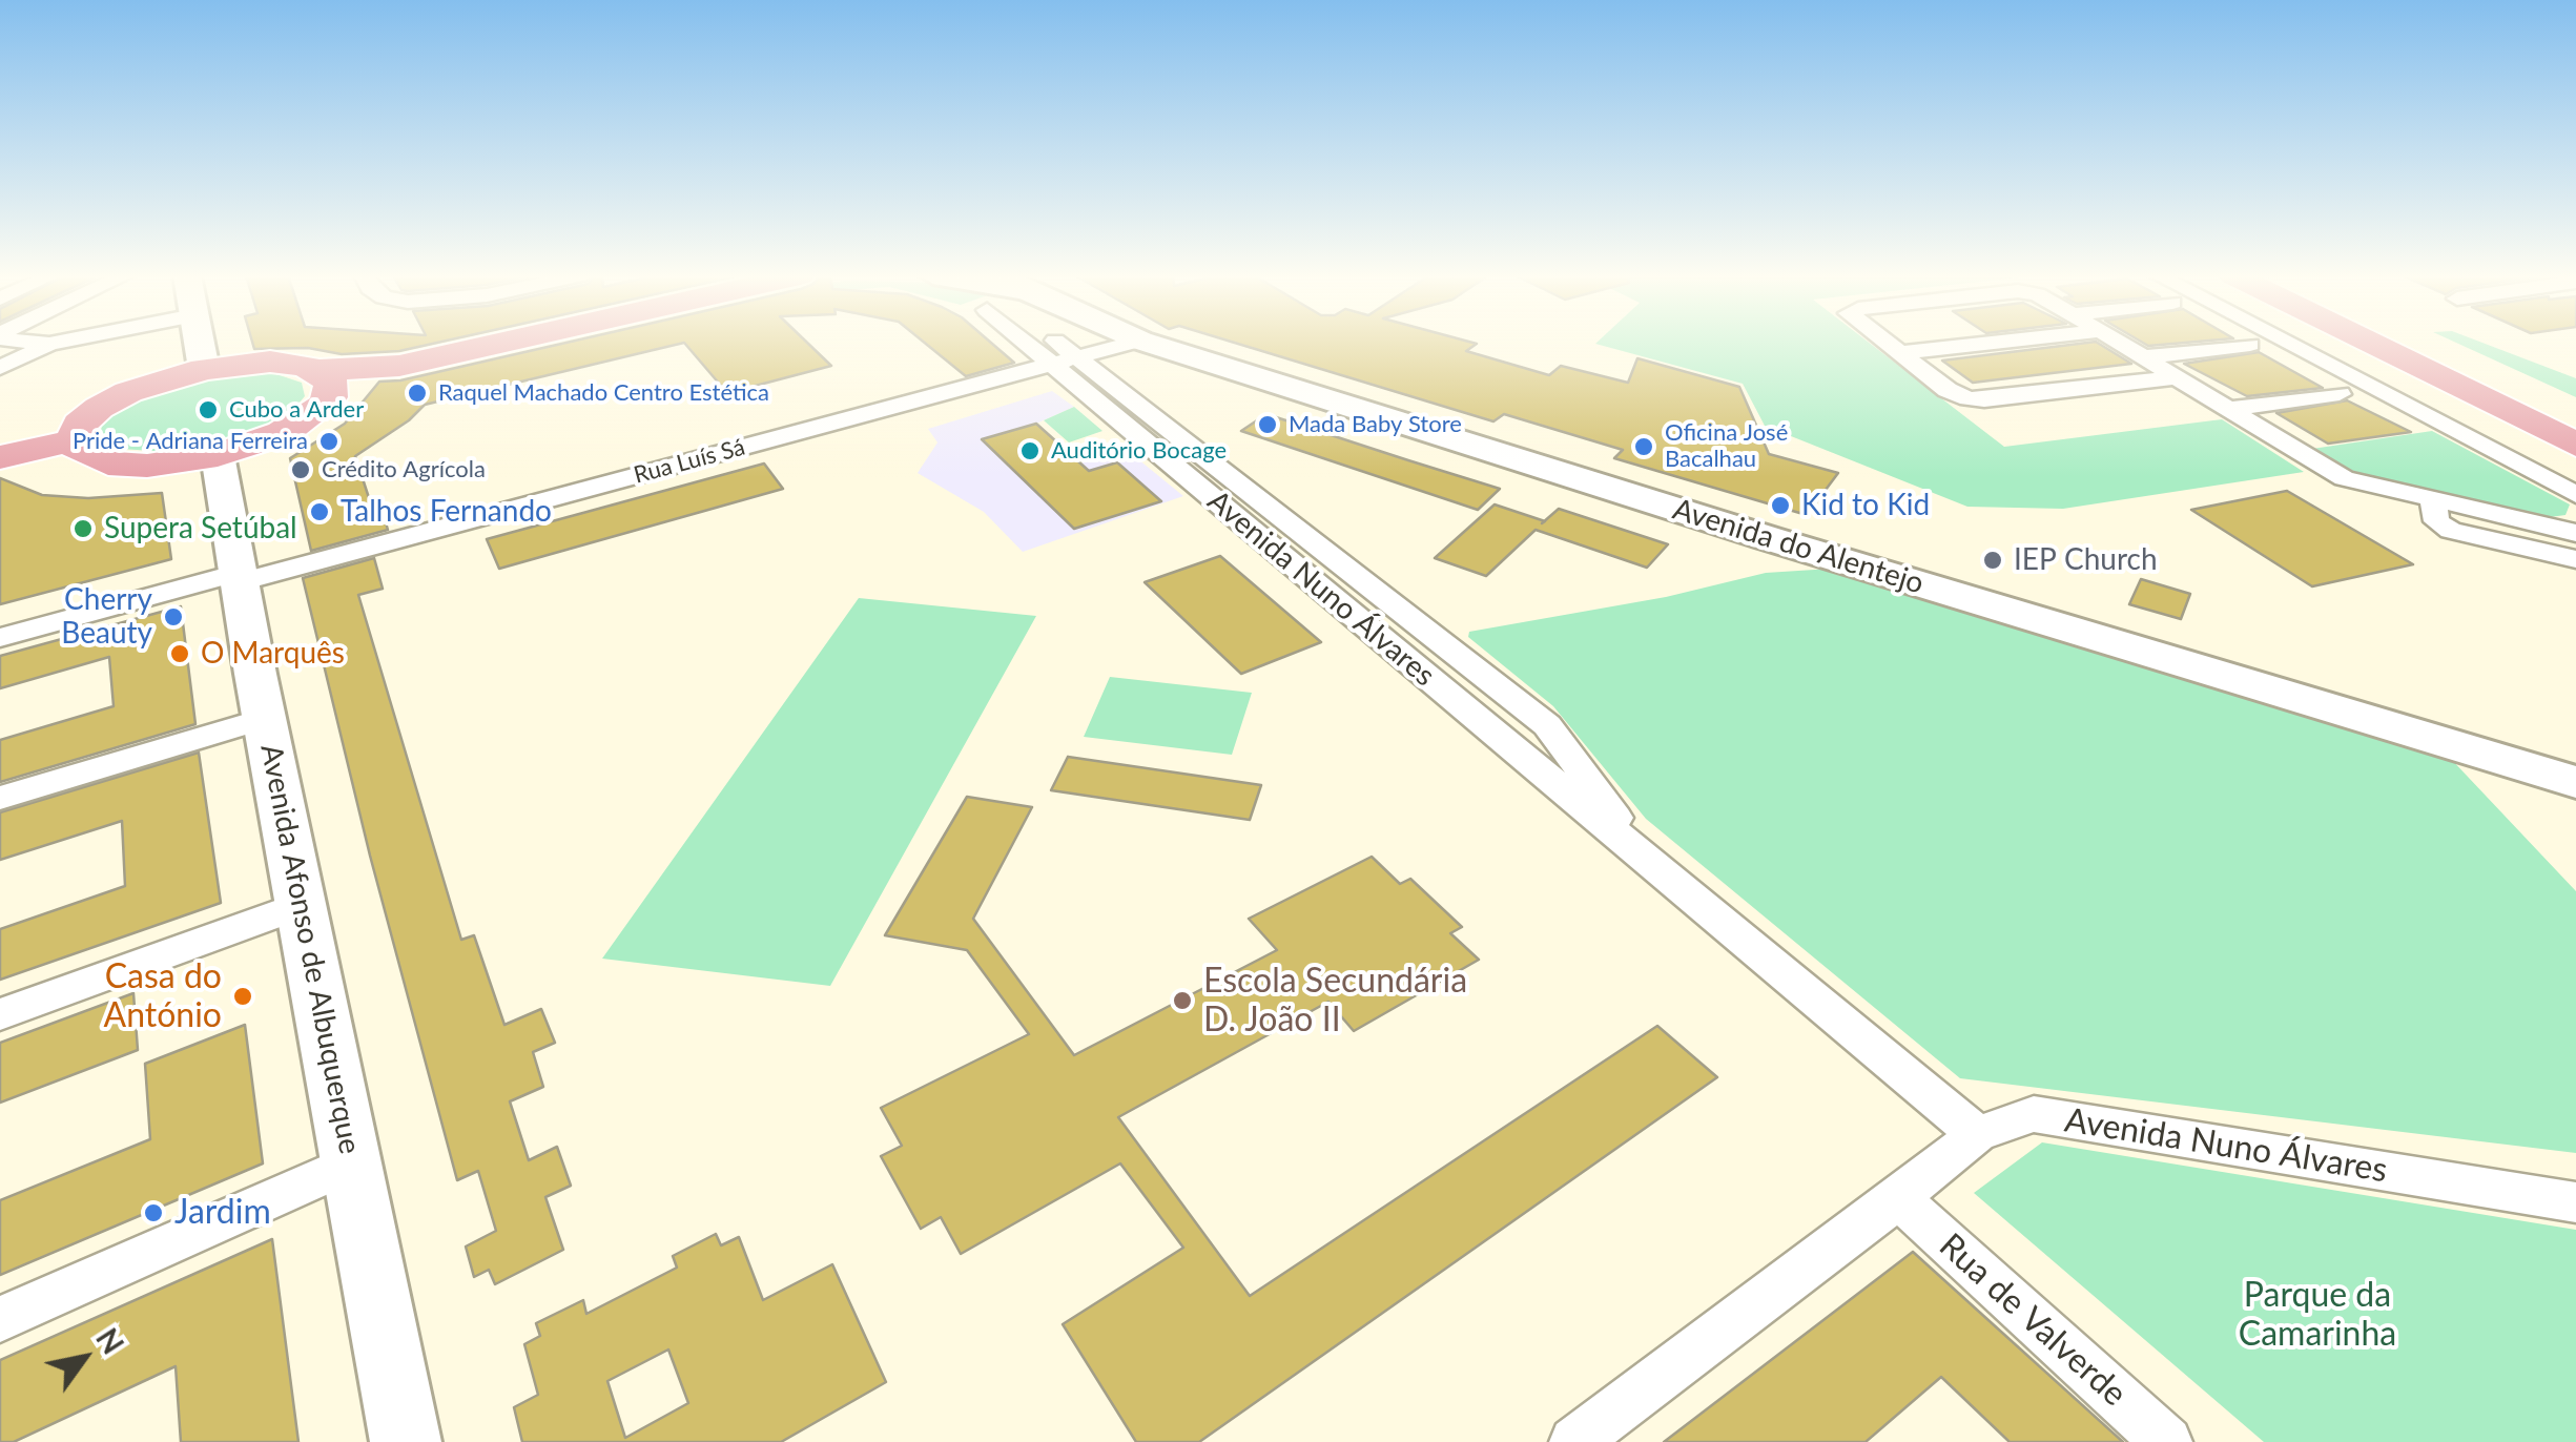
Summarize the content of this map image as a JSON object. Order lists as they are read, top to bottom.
{
  "streets": {
    "main road": ["Avenida do Alentejo", "Avenida Afonso de Albuquerque"],
    "street": ["Rua Luís Sá", "Avenida Nuno Álvares", "Rua de Valverde"]
  },
  "crossings": [
    ["Rua Luís Sá", "Avenida Nuno Álvares"],
    ["Rua Luís Sá", "Avenida Afonso de Albuquerque"]
  ],
  "parks": ["Parque da Camarinha"],
  "places": [
    "Raquel Machado Centro Estética",
    "Cubo a Arder",
    "Mada Baby Store",
    "Pride - Adriana Ferreira",
    "Oficina José Bacalhau",
    "Auditório Bocage",
    "Crédito Agrícola",
    "Kid to Kid",
    "Talhos Fernando",
    "Supera Setúbal",
    "IEP Church",
    "Cherry Beauty",
    "O Marquês",
    "Casa do António",
    "Escola Secundária D. João II",
    "Jardim"
  ],
  "north": "top right"
}
